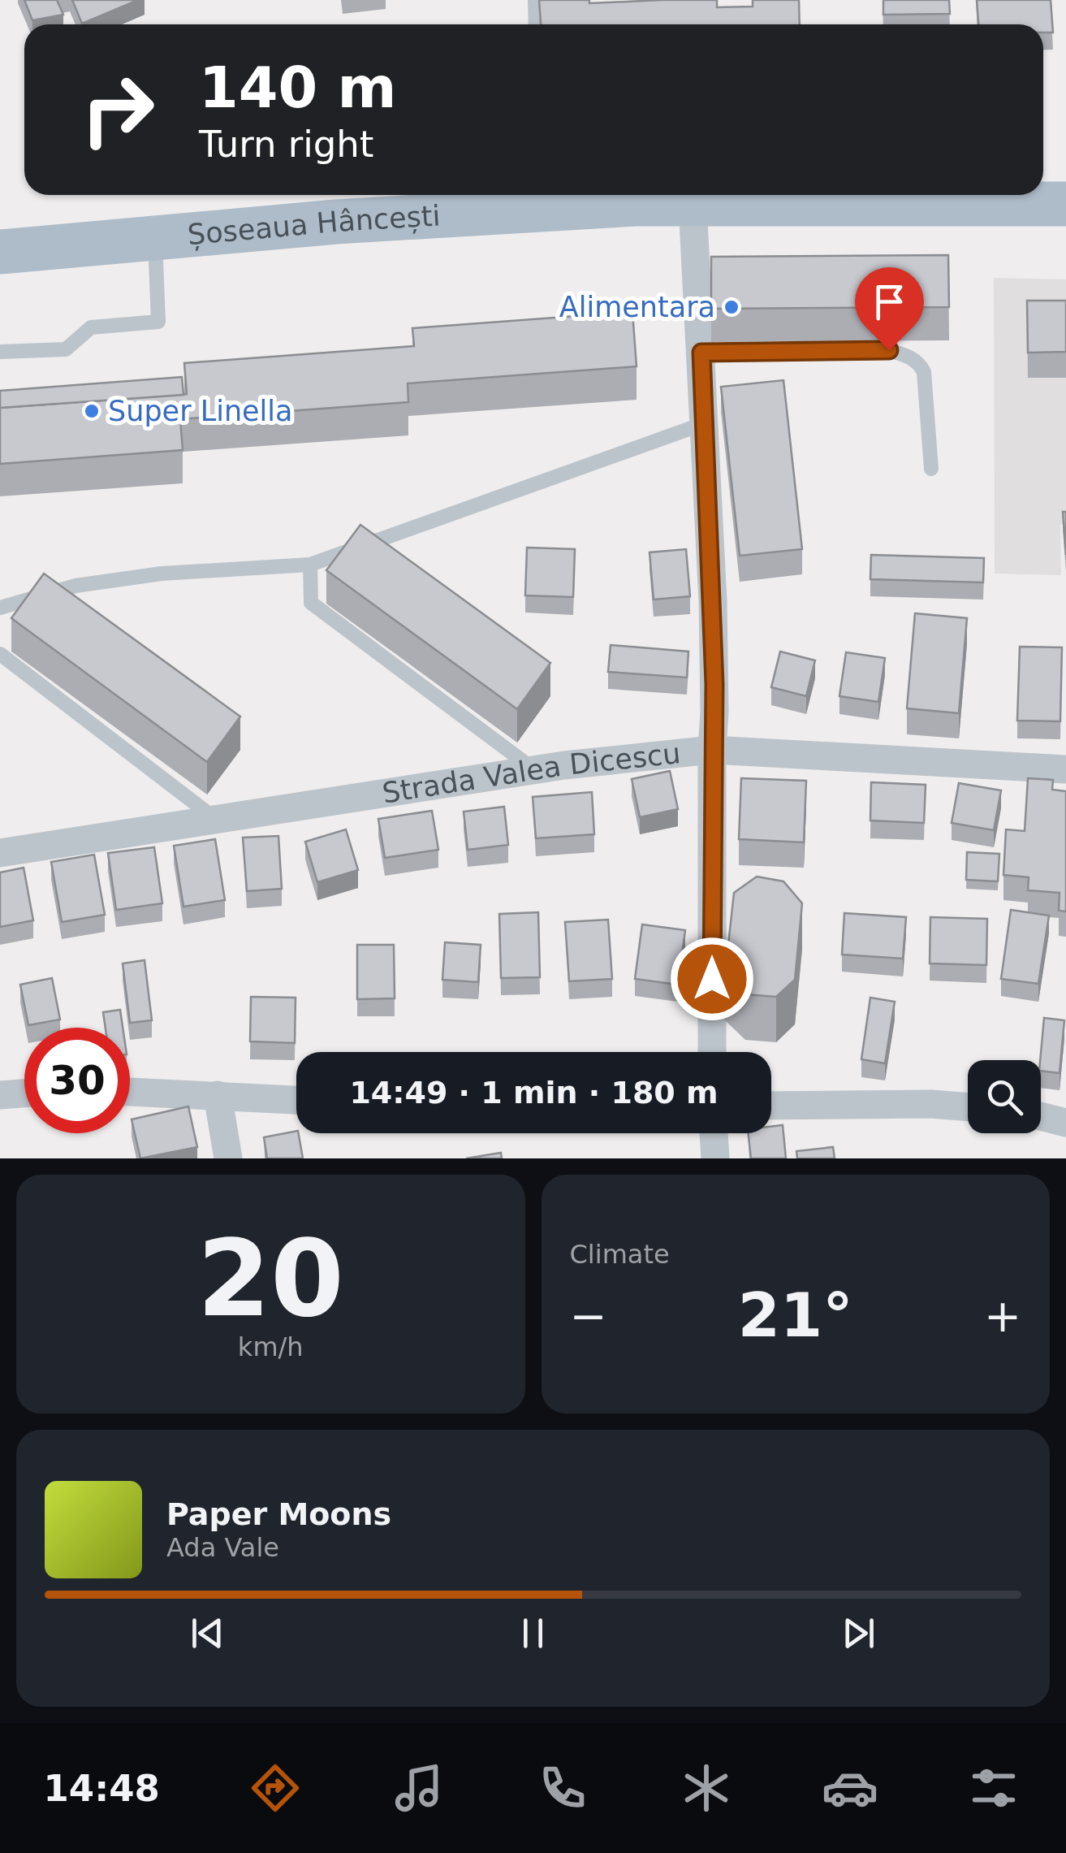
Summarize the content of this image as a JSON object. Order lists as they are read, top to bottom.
{
  "streets": {
    "main road": ["Șoseaua Hâncești"],
    "street": ["Strada Valea Dicescu"]
  },
  "places": ["Alimentara", "Super Linella"],
  "page": {
    "turn": ["140 m", "Turn right"],
    "limit": "30",
    "trip": "14:49 · 1 min · 180 m",
    "tile": [
      ["20", "km/h"],
      "Climate"
    ],
    "heat": ["−", "21°", "+"],
    "song": ["Paper Moons", "Ada Vale"],
    "tabs": "14:48"
  }
}
